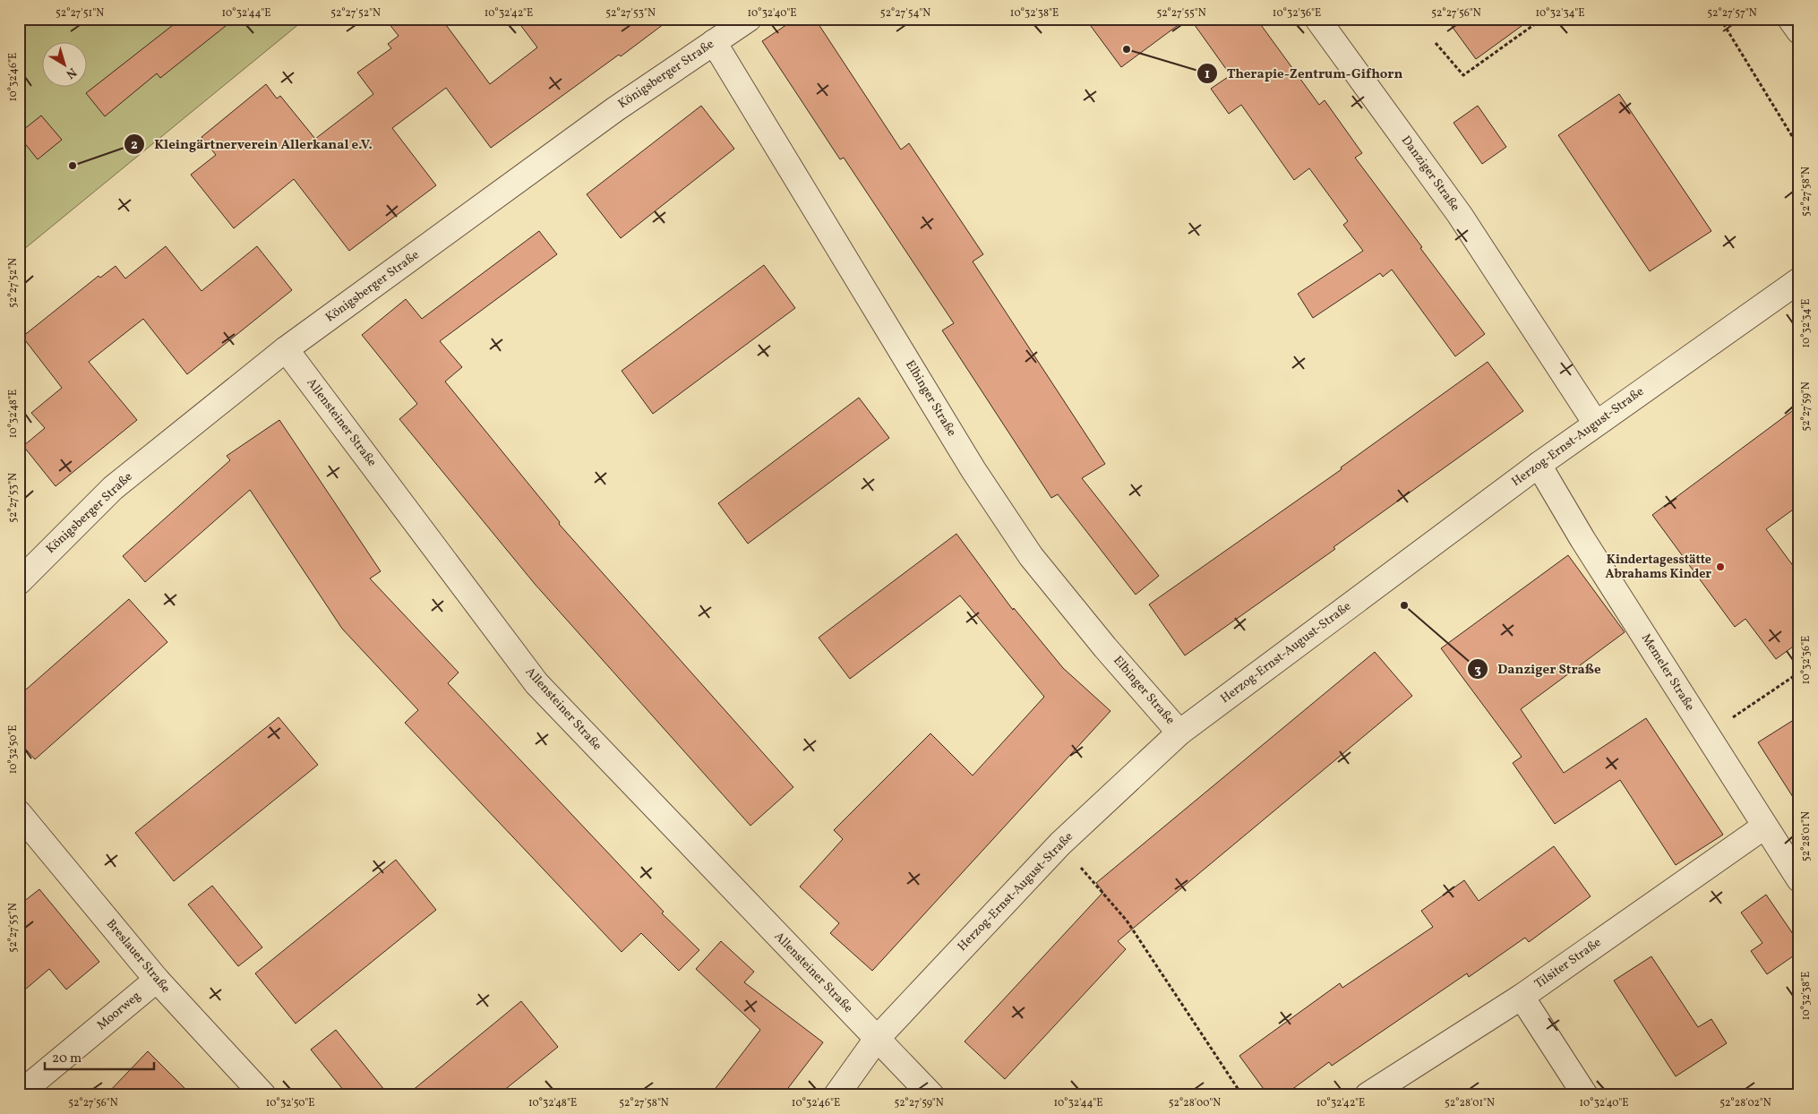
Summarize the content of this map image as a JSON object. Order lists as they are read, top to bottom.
{
  "streets": {
    "street": [
      "Königsberger Straße",
      "Danziger Straße",
      "Elbinger Straße",
      "Allensteiner Straße",
      "Herzog-Ernst-August-Straße",
      "Memeler Straße",
      "Breslauer Straße",
      "Tilsiter Straße",
      "Moorweg"
    ]
  },
  "crossings": [
    ["Königsberger Straße", "Elbinger Straße"],
    ["Königsberger Straße", "Allensteiner Straße"],
    ["Danziger Straße", "Herzog-Ernst-August-Straße"],
    ["Elbinger Straße", "Herzog-Ernst-August-Straße"],
    ["Allensteiner Straße", "Herzog-Ernst-August-Straße"],
    ["Herzog-Ernst-August-Straße", "Memeler Straße"],
    ["Memeler Straße", "Tilsiter Straße"],
    ["Breslauer Straße", "Moorweg"]
  ],
  "places": [
    "Therapie-Zentrum-Gifhorn",
    "Kleingärtnerverein Allerkanal e.V.",
    "Kindertagesstätte Abrahams Kinder",
    "Danziger Straße"
  ],
  "scale_bar": "20 m",
  "north": "bottom right",
  "coordinates": [
    "52°27'51\"N",
    "10°32'44\"E",
    "52°27'52\"N",
    "10°32'42\"E",
    "52°27'53\"N",
    "10°32'40\"E",
    "52°27'54\"N",
    "10°32'38\"E",
    "52°27'55\"N",
    "10°32'36\"E",
    "52°27'56\"N",
    "10°32'34\"E",
    "52°27'57\"N",
    "10°32'46\"E",
    "52°27'58\"N",
    "52°27'59\"N",
    "10°32'48\"E",
    "10°32'50\"E",
    "52°28'01\"N",
    "52°28'00\"N",
    "52°28'02\"N"
  ]
}
